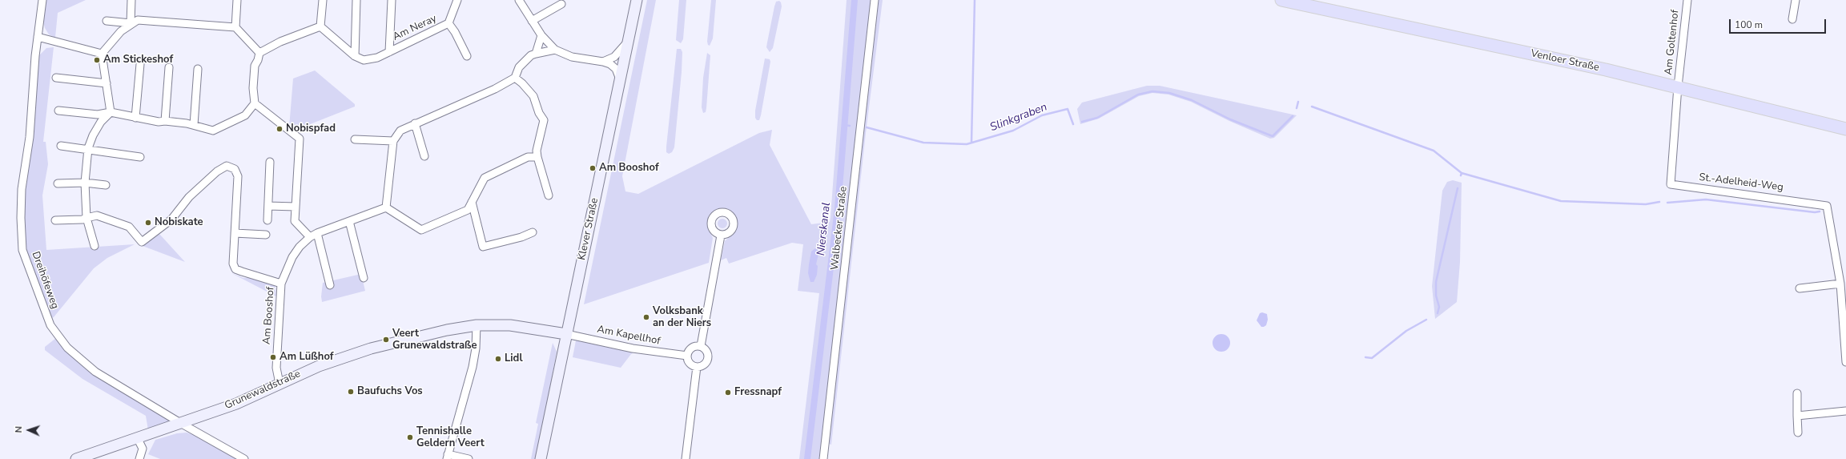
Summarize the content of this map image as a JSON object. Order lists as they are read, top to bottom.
{
  "streets": {
    "main road": ["Venloer Straße"],
    "street": [
      "Am Neray",
      "Am Goltenhof",
      "St.-Adelheid-Weg",
      "Walbecker Straße",
      "Klever Straße",
      "Dreihöfeweg",
      "Am Booshof",
      "Am Kapellhof",
      "Grunewaldstraße"
    ]
  },
  "crossings": [
    ["Am Goltenhof", "Venloer Straße"],
    ["Am Goltenhof", "St.-Adelheid-Weg"],
    ["Venloer Straße", "St.-Adelheid-Weg"],
    ["Klever Straße", "Am Kapellhof"],
    ["Klever Straße", "Grunewaldstraße"],
    ["Dreihöfeweg", "Grunewaldstraße"],
    ["Am Booshof", "Grunewaldstraße"],
    ["Am Kapellhof", "Grunewaldstraße"]
  ],
  "water": ["Slinkgraben", "Nierskanal"],
  "places": [
    "Am Stickeshof",
    "Nobispfad",
    "Am Booshof",
    "Nobiskate",
    "Volksbank an der Niers",
    "Veert Grunewaldstraße",
    "Am Lüßhof",
    "Lidl",
    "Baufuchs Vos",
    "Fressnapf",
    "Tennishalle Geldern Veert"
  ],
  "scale_bar": "100 m",
  "north": "left"
}
